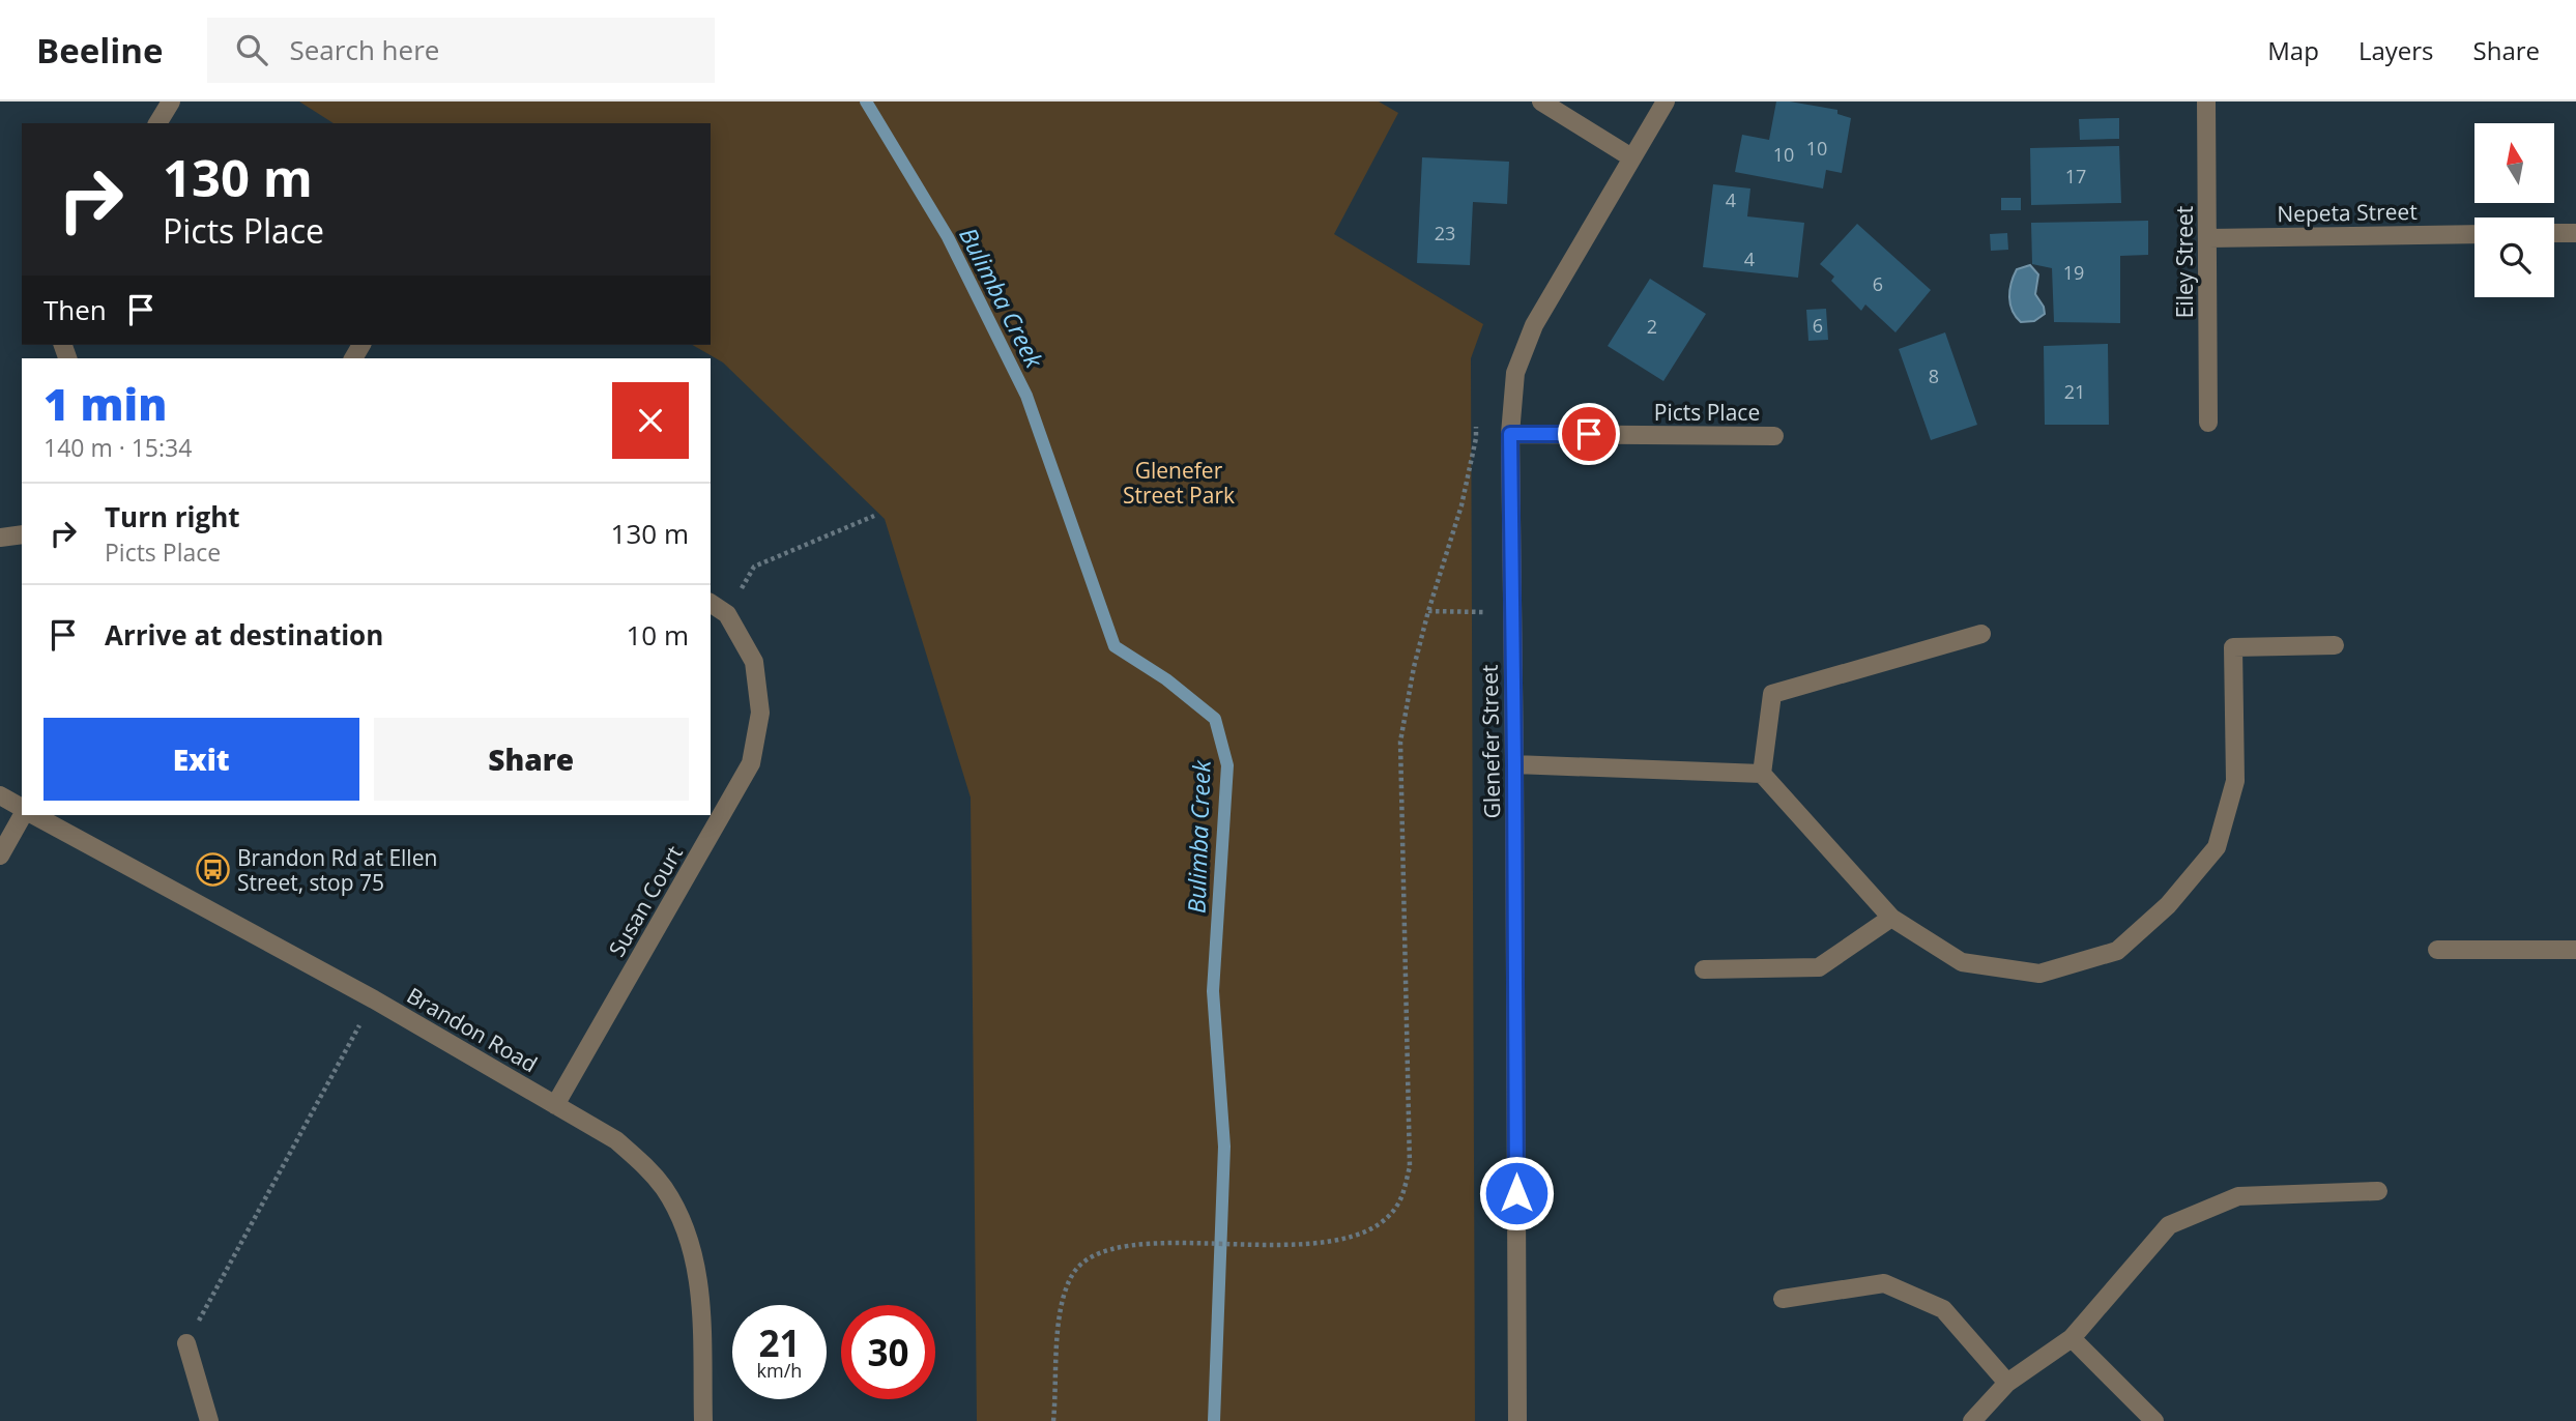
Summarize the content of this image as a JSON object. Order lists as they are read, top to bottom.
{
  "streets": {
    "street": [
      "Nepeta Street",
      "Eiley Street",
      "Picts Place",
      "Glenefer Street",
      "Susan Court",
      "Brandon Road"
    ]
  },
  "crossings": [
    ["Nepeta Street", "Eiley Street"],
    ["Picts Place", "Glenefer Street"],
    ["Susan Court", "Brandon Road"]
  ],
  "water": ["Bulimba Creek"],
  "parks": ["Glenefer Street Park"],
  "places": {
    "bus stop": ["Brandon Rd at Ellen Street, stop 75"]
  },
  "house_numbers": [
    "10",
    "10",
    "17",
    "4",
    "23",
    "4",
    "19",
    "6",
    "6",
    "2",
    "8",
    "21"
  ],
  "north": "top",
  "page": {
    "header": "Beeline",
    "search": "Search here",
    "nav": ["Map", "Layers", "Share"],
    "turn": ["130 m", "Picts Place"],
    "then": "Then",
    "heading": ["1 min", "140 m · 15:34"],
    "list": [
      {
        "name": "Turn right",
        "note": "Picts Place",
        "value": "130 m"
      },
      {
        "name": "Arrive at destination",
        "value": "10 m"
      }
    ],
    "buttons": ["Exit", "Share"],
    "speed": "21 km/h",
    "limit": "30"
  }
}
